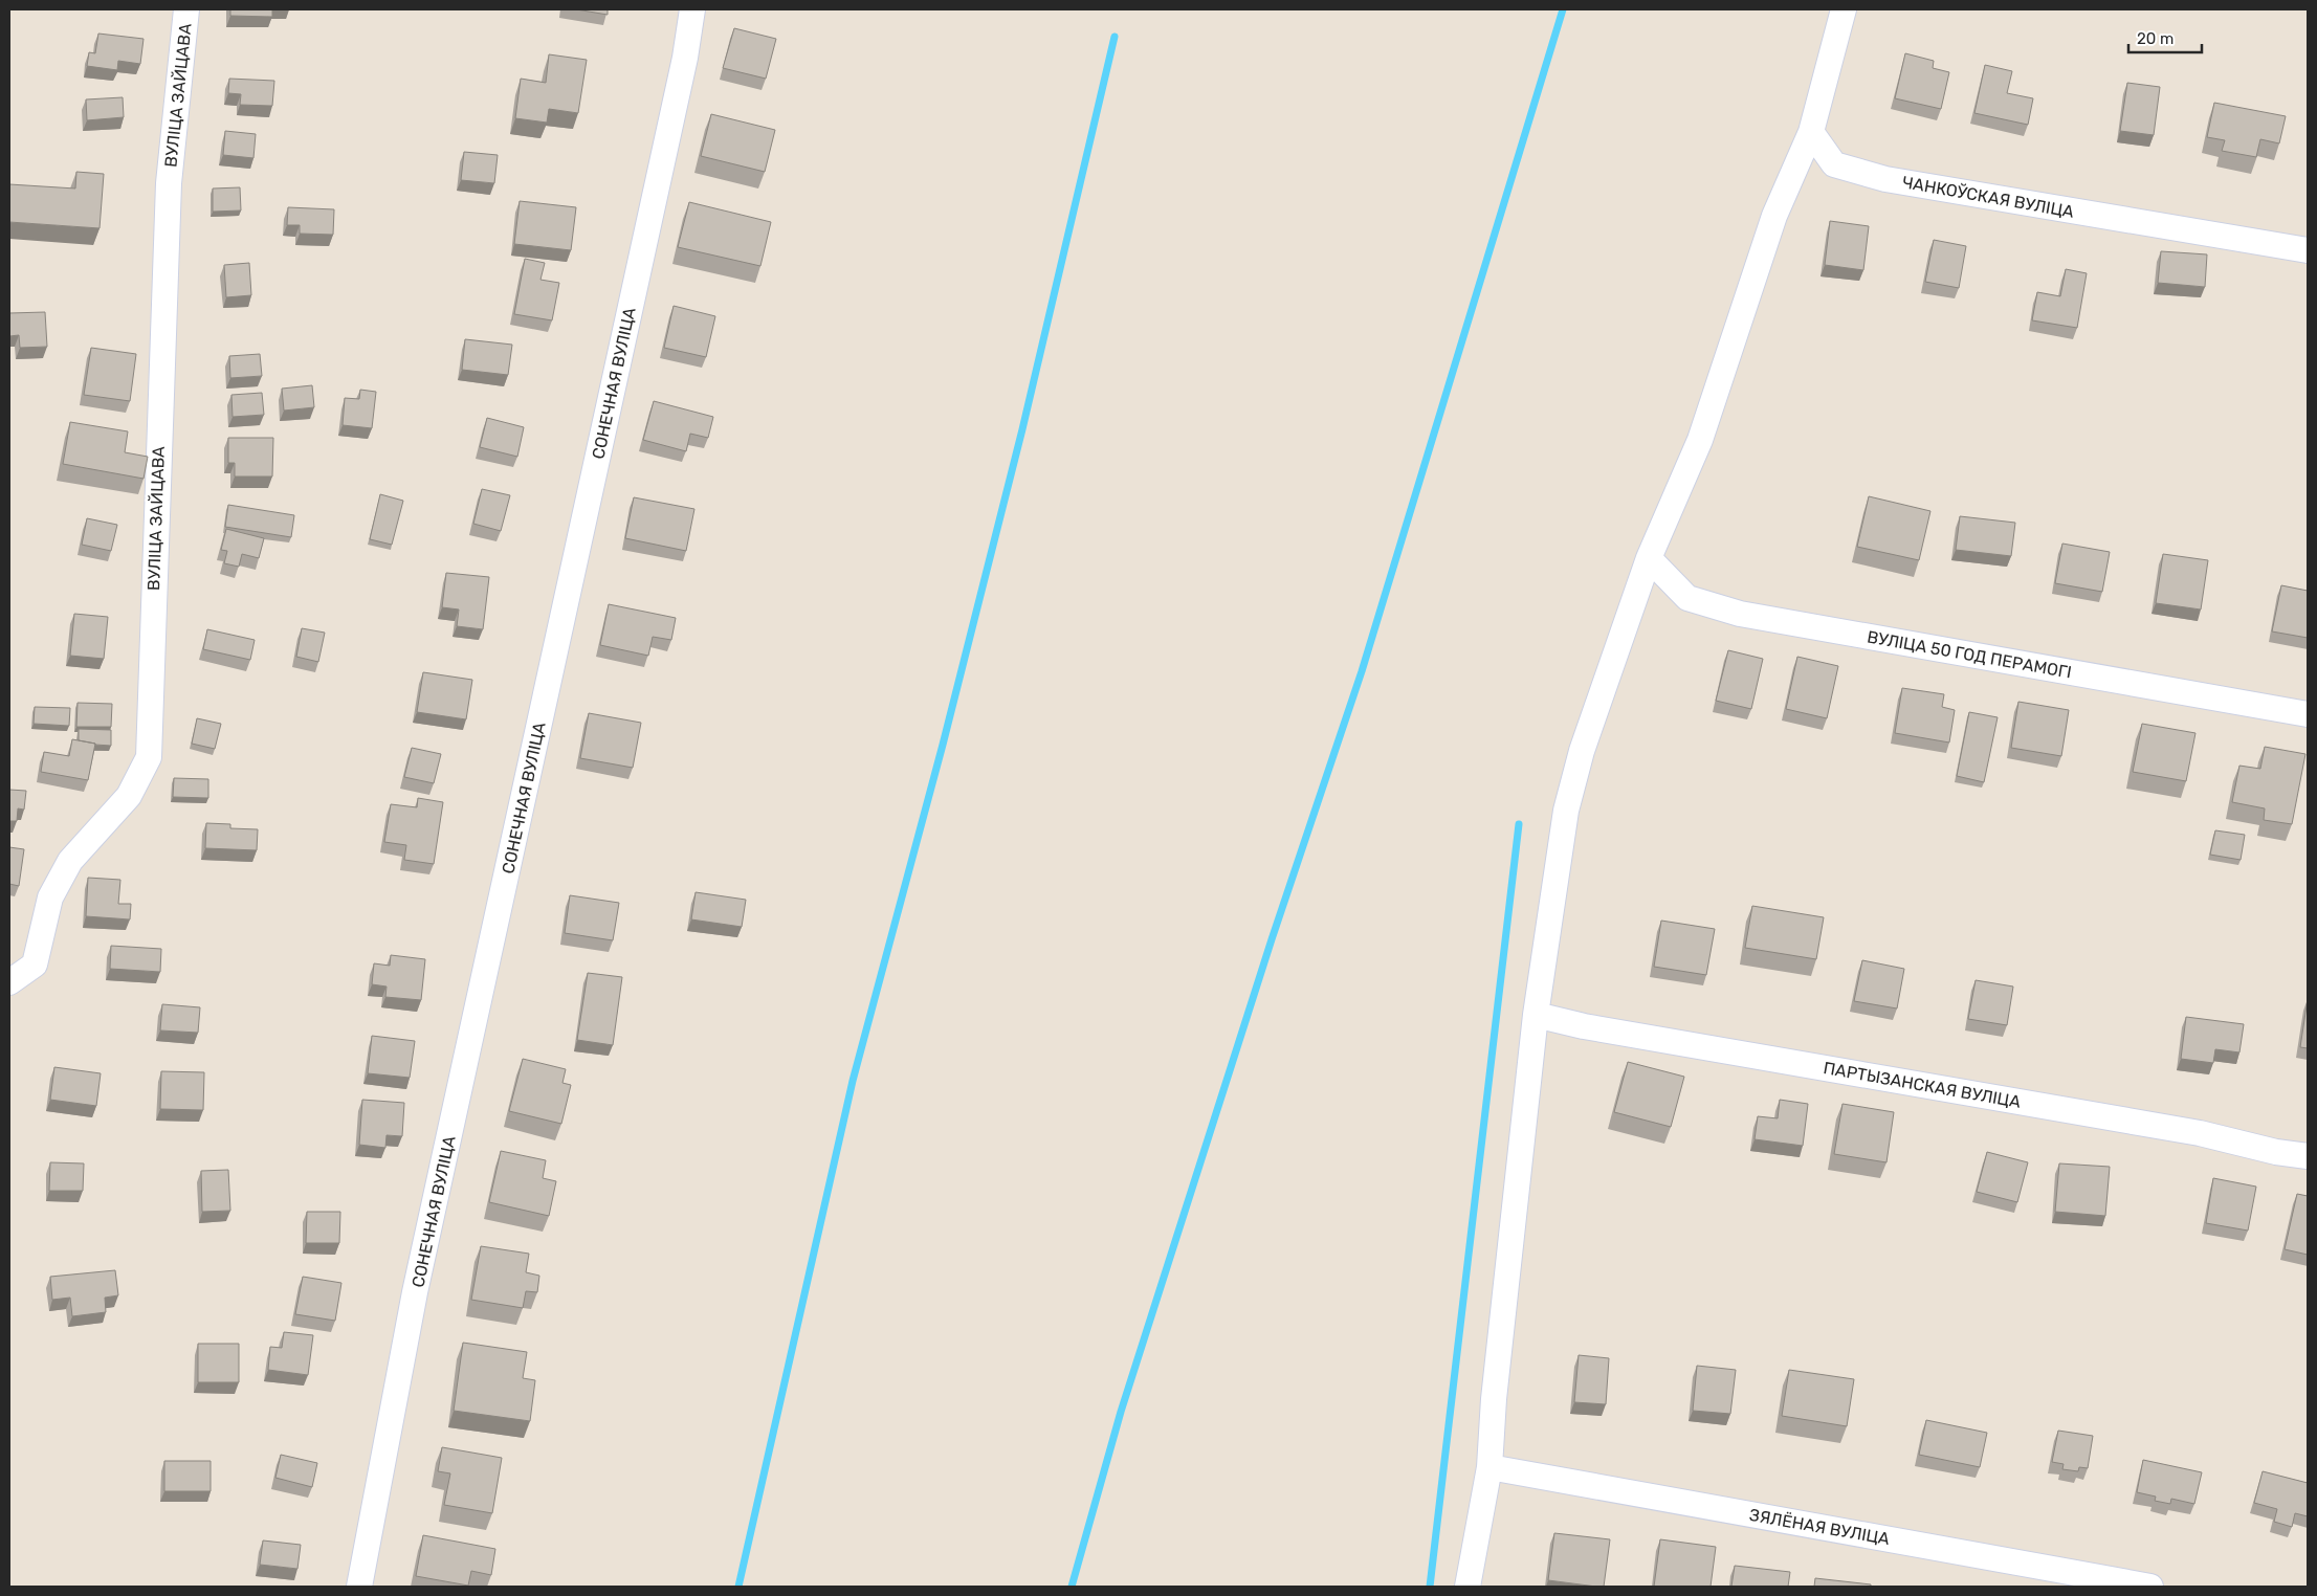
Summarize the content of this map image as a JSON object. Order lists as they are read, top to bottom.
{
  "streets": {
    "street": [
      "ВУЛІЦА ЗАЙЦАВА",
      "ЧАНКОЎСКАЯ ВУЛІЦА",
      "СОНЕЧНАЯ ВУЛІЦА",
      "ВУЛІЦА 50 ГОД ПЕРАМОГІ",
      "ПАРТЫЗАНСКАЯ ВУЛІЦА",
      "ЗЯЛЁНАЯ ВУЛІЦА"
    ]
  },
  "scale_bar": "20 m"
}
